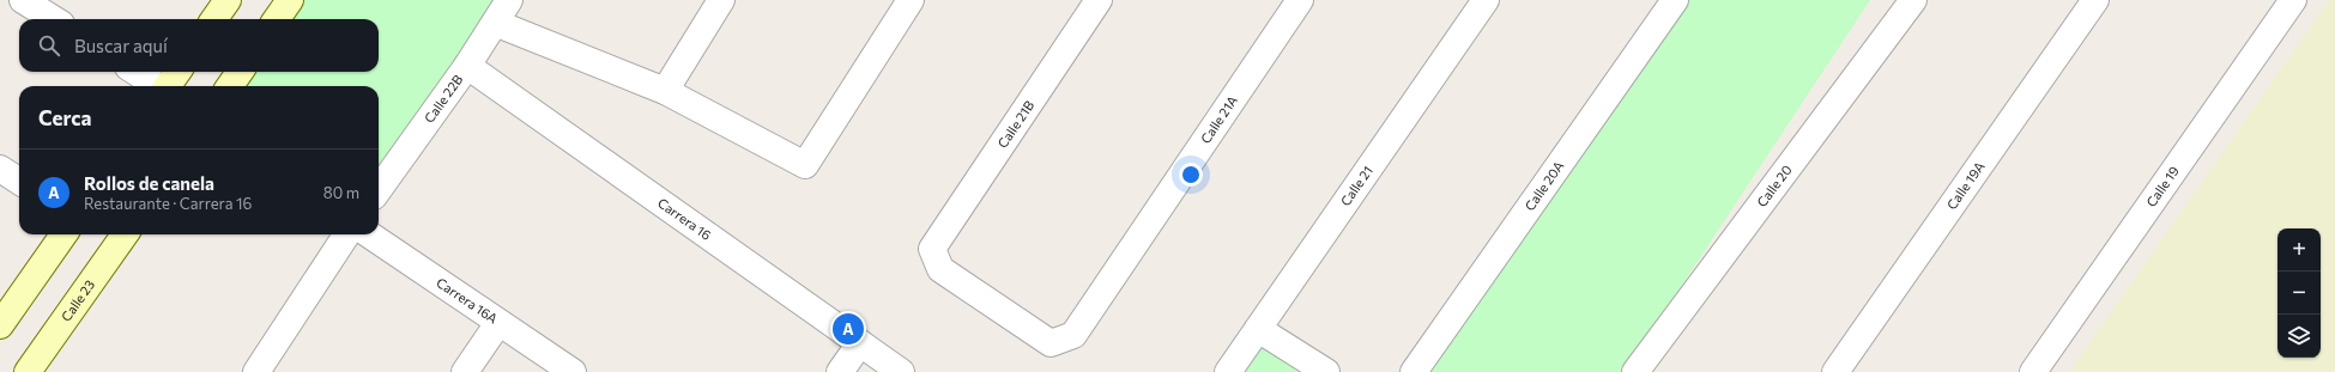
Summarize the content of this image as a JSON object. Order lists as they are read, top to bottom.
{
  "streets": {
    "street": [
      "Calle 22B",
      "Calle 21A",
      "Calle 21B",
      "Calle 21",
      "Calle 20A",
      "Calle 20",
      "Calle 19A",
      "Calle 19",
      "Carrera 16",
      "Calle 23",
      "Carrera 16A"
    ]
  },
  "crossings": [
    ["Calle 22B", "Carrera 16"],
    ["Calle 21A", "Calle 21B"]
  ],
  "page": {
    "search": "Buscar aquí",
    "heading": "Cerca",
    "list": [
      {
        "mark": "A",
        "name": "Rollos de canela",
        "note": "Restaurante · Carrera 16",
        "value": "80 m"
      }
    ],
    "map_buttons": ["+", "−"],
    "pins": "A"
  }
}
